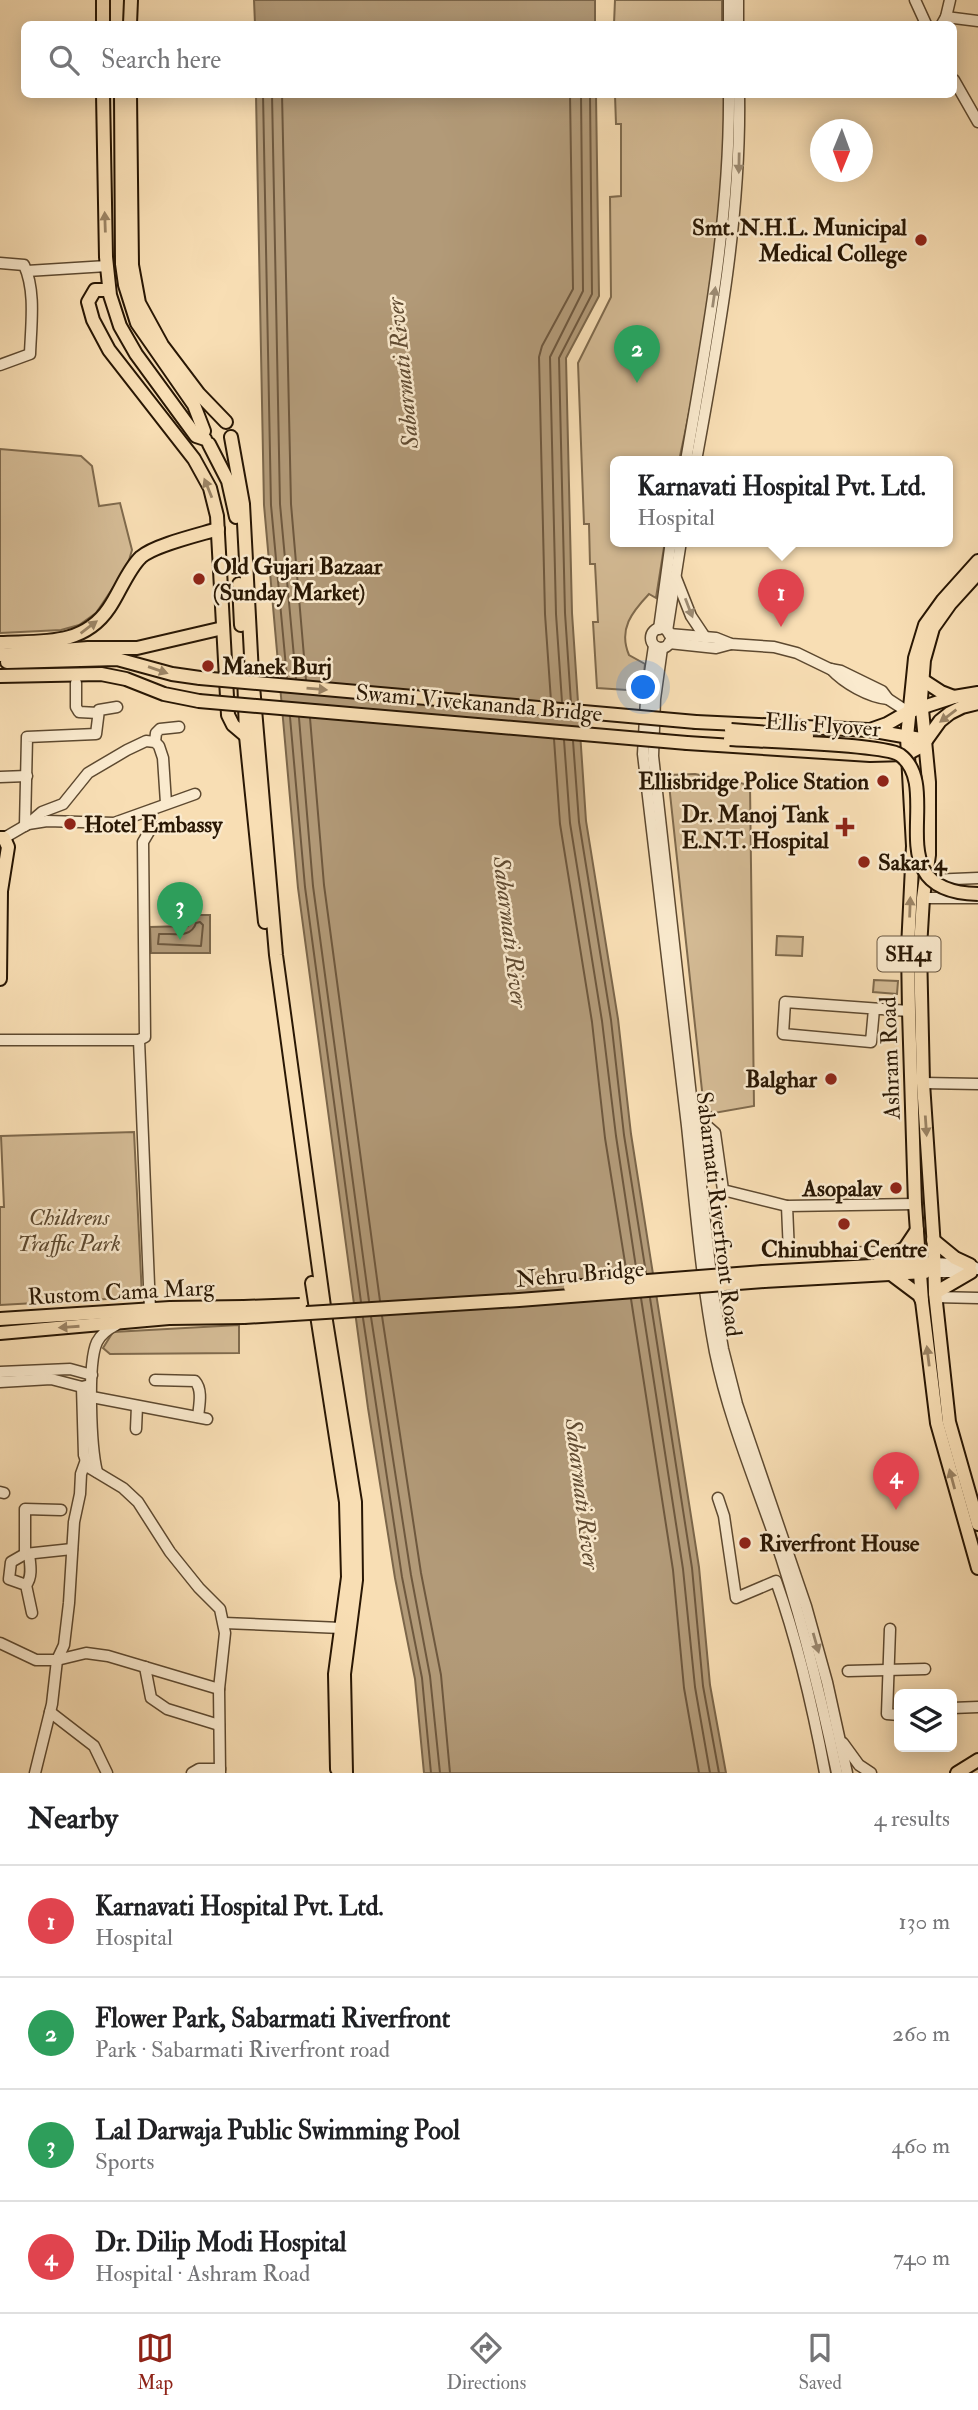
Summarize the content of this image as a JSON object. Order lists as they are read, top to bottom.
{
  "streets": {
    "main road": [
      "Swami Vivekananda Bridge",
      "Ellis Flyover",
      "SH41",
      "Ashram Road",
      "Nehru Bridge",
      "Rustom Cama Marg"
    ],
    "street": ["Sabarmati Riverfront Road"]
  },
  "crossings": [
    ["Swami Vivekananda Bridge", "Ellis Flyover"],
    ["Ashram Road", "Nehru Bridge"],
    ["Nehru Bridge", "Rustom Cama Marg"]
  ],
  "water": ["Sabarmati River"],
  "parks": ["Childrens Traffic Park"],
  "places": {
    "other": [
      "Smt. N.H.L. Municipal Medical College",
      "Old Gujari Bazaar (Sunday Market)",
      "Manek Burj",
      "Ellisbridge Police Station",
      "Hotel Embassy",
      "Sakar 4",
      "Balghar",
      "Asopalav",
      "Chinubhai Centre",
      "Riverfront House"
    ],
    "health": ["Dr. Manoj Tank E.N.T. Hospital"]
  },
  "north": "bottom",
  "page": {
    "search": "Search here",
    "pins": [
      "2",
      "1",
      "3",
      "4"
    ],
    "popup": ["Karnavati Hospital Pvt. Ltd.", "Hospital"],
    "heading": ["Nearby", "4 results"],
    "list": [
      {
        "mark": "1",
        "name": "Karnavati Hospital Pvt. Ltd.",
        "note": "Hospital",
        "value": "130 m"
      },
      {
        "mark": "2",
        "name": "Flower Park, Sabarmati Riverfront",
        "note": "Park · Sabarmati Riverfront road",
        "value": "260 m"
      },
      {
        "mark": "3",
        "name": "Lal Darwaja Public Swimming Pool",
        "note": "Sports",
        "value": "460 m"
      },
      {
        "mark": "4",
        "name": "Dr. Dilip Modi Hospital",
        "note": "Hospital · Ashram Road",
        "value": "740 m"
      }
    ],
    "nav": ["Map", "Directions", "Saved"]
  }
}
